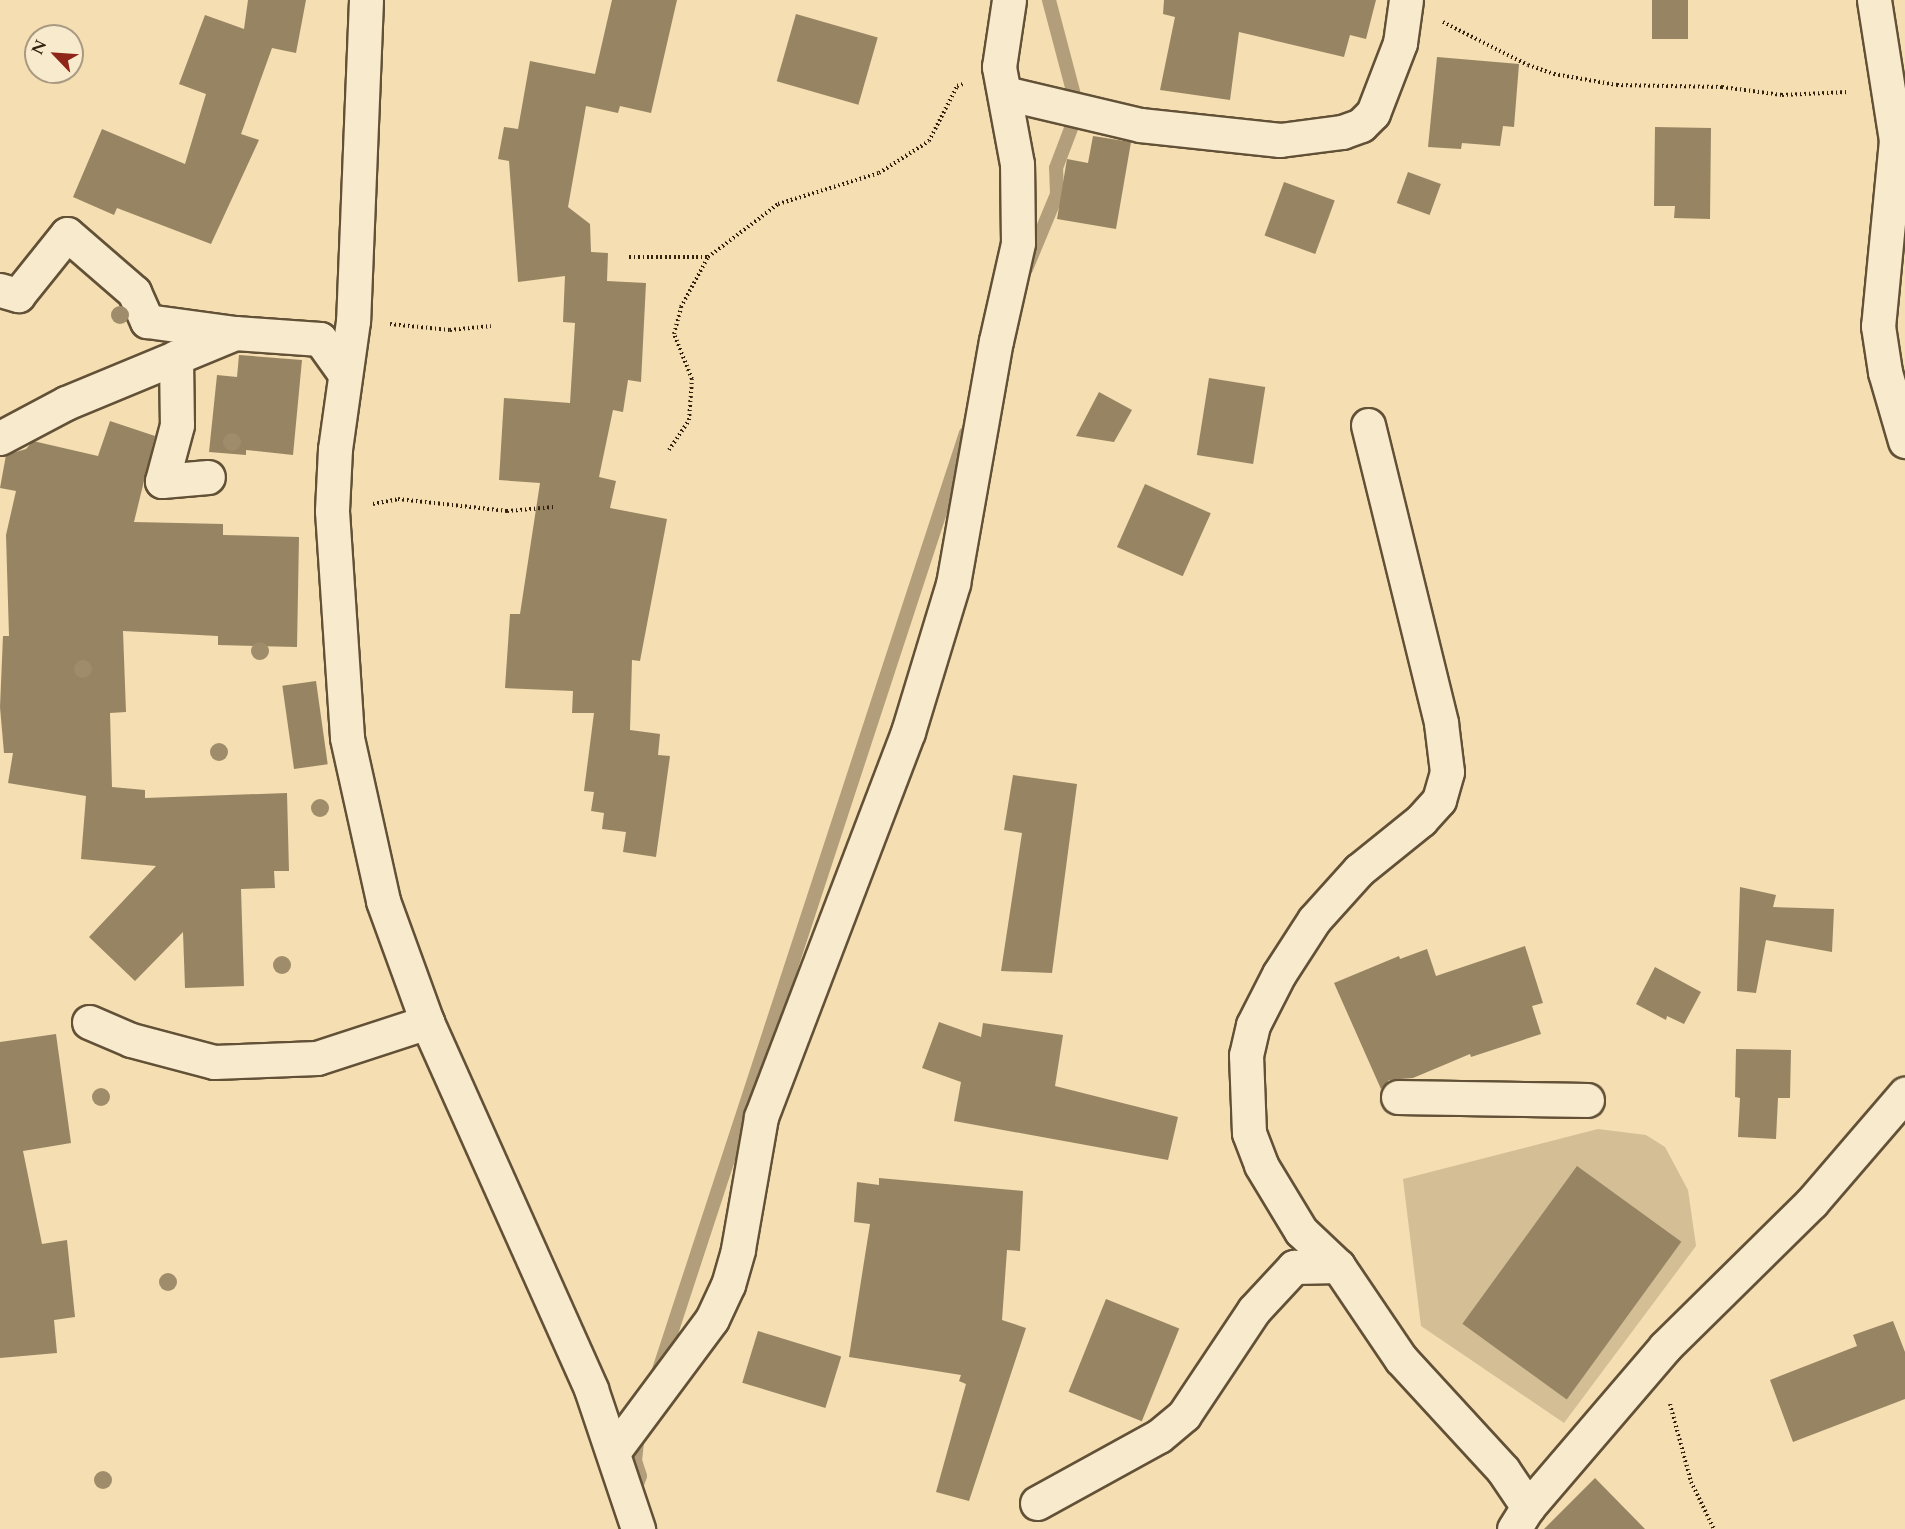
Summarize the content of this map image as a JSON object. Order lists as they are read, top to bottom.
{
  "north": "top left"
}
